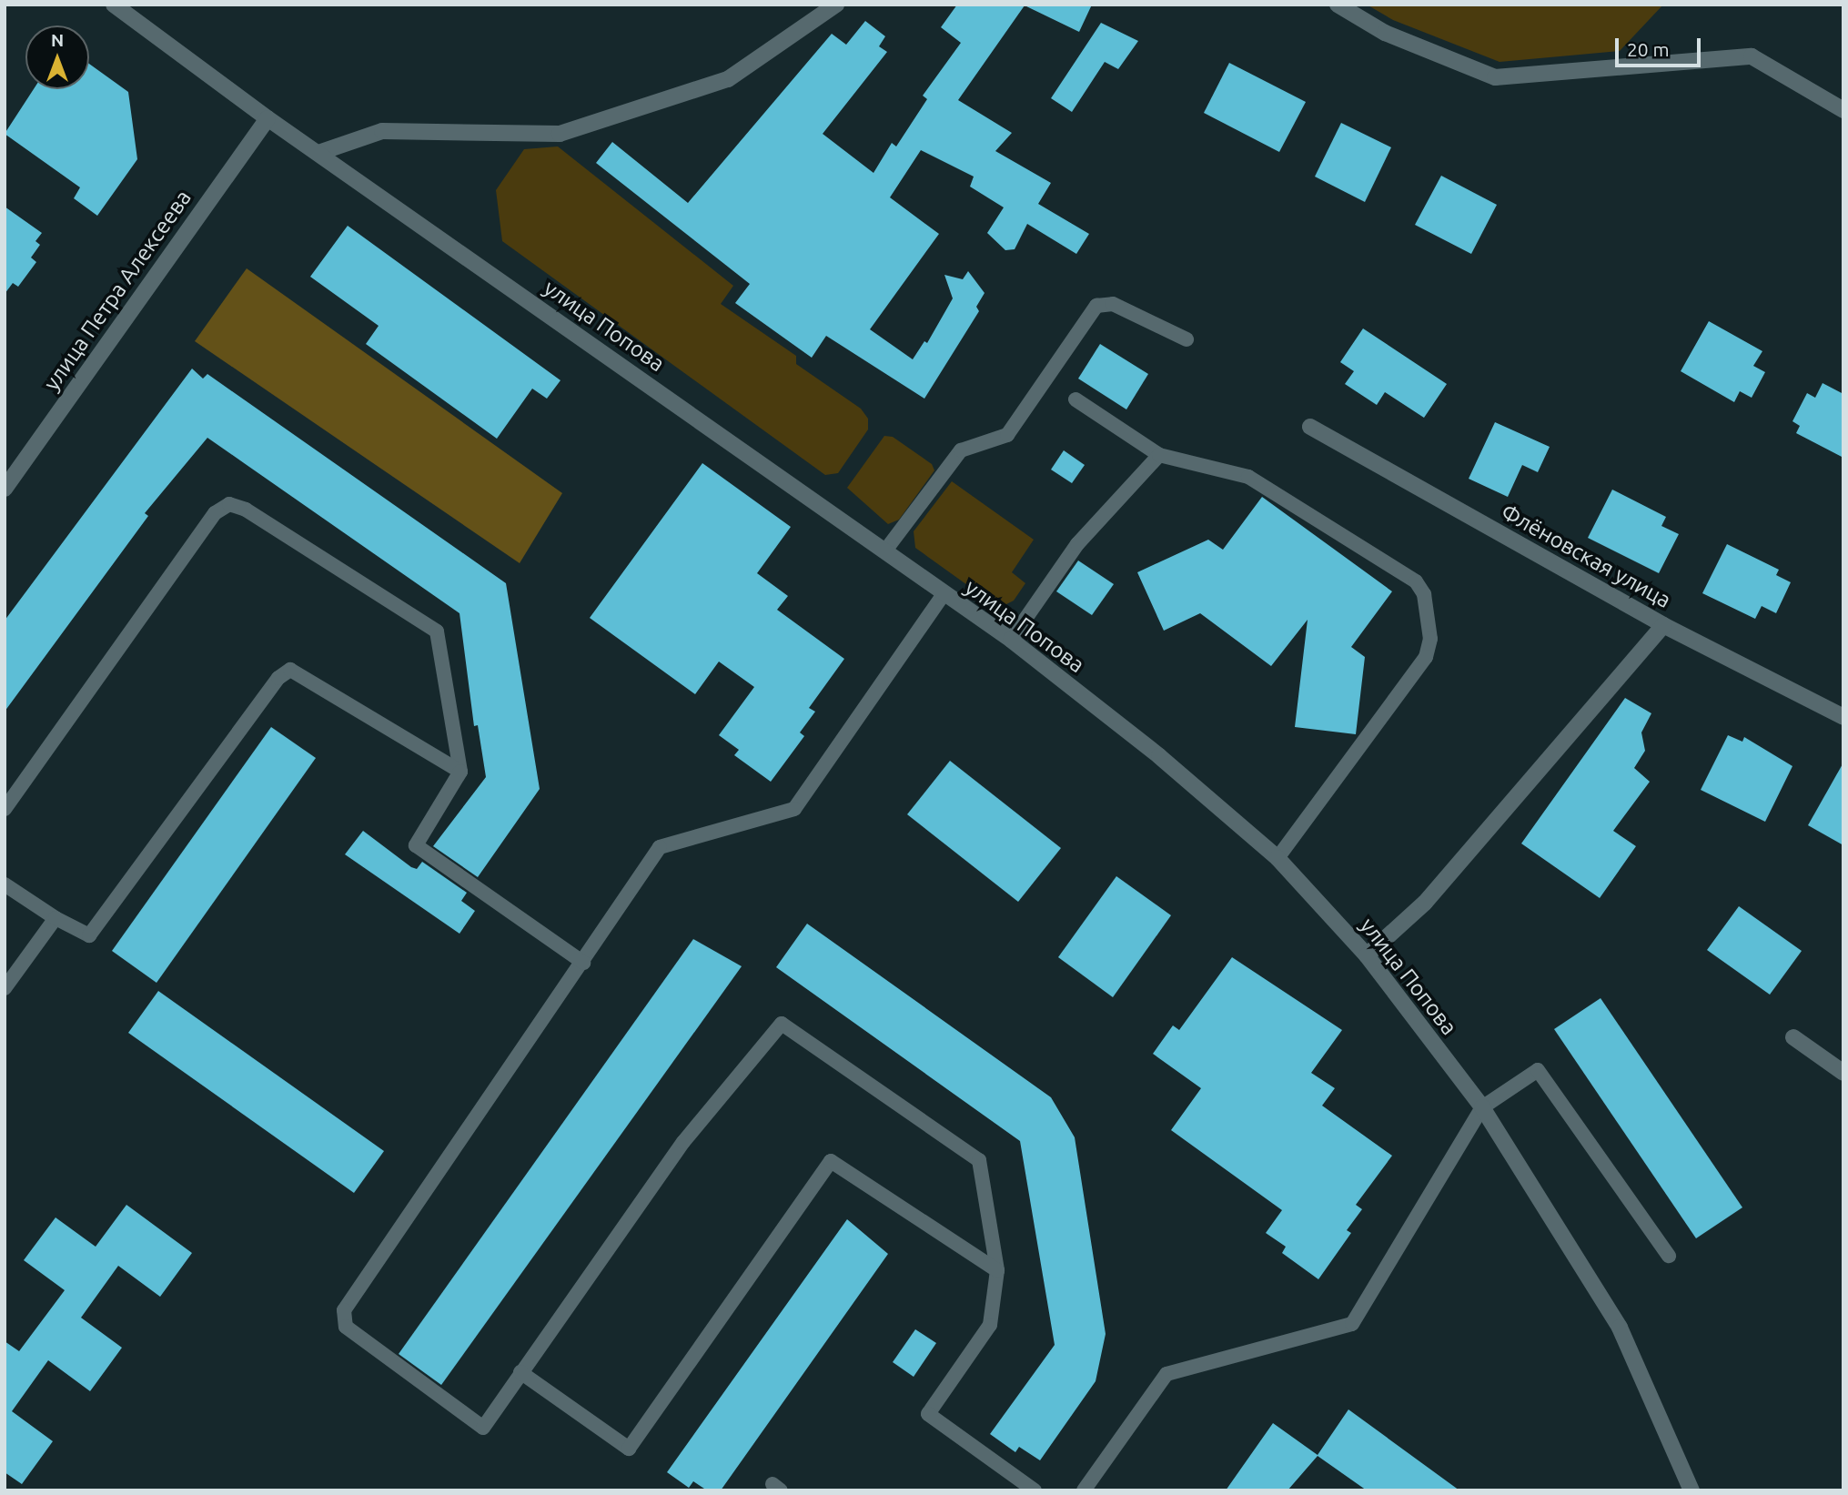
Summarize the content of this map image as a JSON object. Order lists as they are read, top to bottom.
{
  "streets": {
    "street": ["улица Петра Алексеева", "улица Попова", "Флёновская улица"]
  },
  "crossings": [
    ["улица Петра Алексеева", "улица Попова"]
  ],
  "scale_bar": "20 m",
  "north": "top"
}
